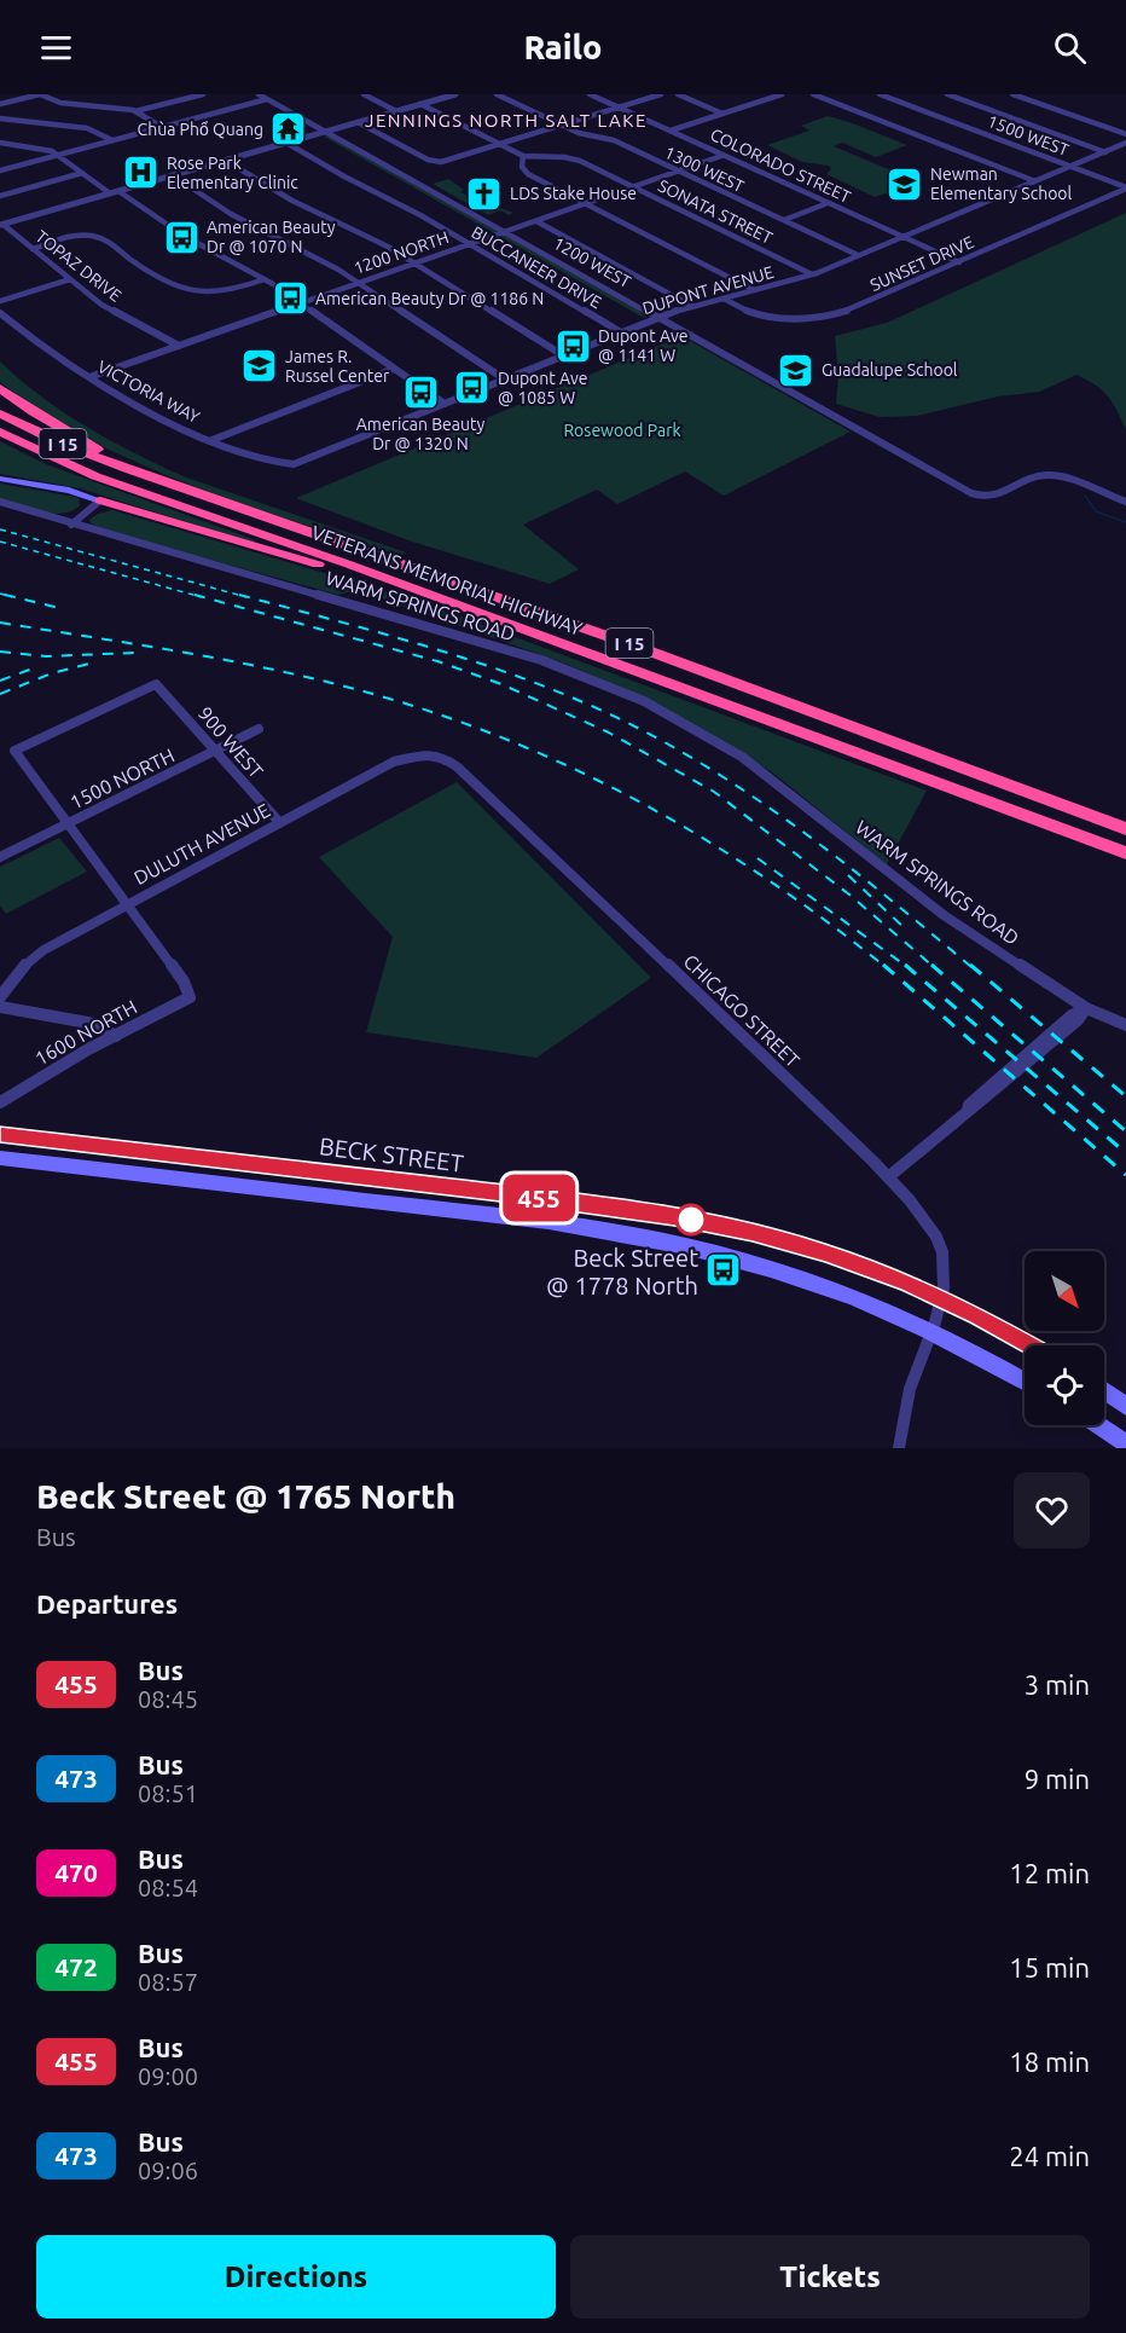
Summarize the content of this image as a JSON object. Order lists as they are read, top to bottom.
{
  "streets": {
    "highway": ["I 15", "VETERANS MEMORIAL HIGHWAY"],
    "main road": ["BECK STREET"],
    "street": [
      "1500 WEST",
      "COLORADO STREET",
      "1300 WEST",
      "SONATA STREET",
      "1200 NORTH",
      "1200 WEST",
      "SUNSET DRIVE",
      "TOPAZ DRIVE",
      "BUCCANEER DRIVE",
      "DUPONT AVENUE",
      "VICTORIA WAY",
      "WARM SPRINGS ROAD",
      "900 WEST",
      "1500 NORTH",
      "DULUTH AVENUE",
      "CHICAGO STREET",
      "1600 NORTH"
    ]
  },
  "crossings": [
    ["1500 WEST", "SUNSET DRIVE"],
    ["1500 WEST", "DUPONT AVENUE"],
    ["COLORADO STREET", "1200 NORTH"],
    ["COLORADO STREET", "SUNSET DRIVE"],
    ["COLORADO STREET", "DUPONT AVENUE"],
    ["1300 WEST", "1200 NORTH"],
    ["1300 WEST", "DUPONT AVENUE"],
    ["SONATA STREET", "1200 NORTH"],
    ["SONATA STREET", "DUPONT AVENUE"],
    ["1200 NORTH", "1200 WEST"],
    ["1200 NORTH", "TOPAZ DRIVE"],
    ["1200 NORTH", "BUCCANEER DRIVE"],
    ["1200 NORTH", "VICTORIA WAY"],
    ["1200 WEST", "DUPONT AVENUE"],
    ["SUNSET DRIVE", "DUPONT AVENUE"],
    ["BUCCANEER DRIVE", "DUPONT AVENUE"],
    ["DUPONT AVENUE", "VICTORIA WAY"],
    ["900 WEST", "1500 NORTH"],
    ["900 WEST", "DULUTH AVENUE"],
    ["DULUTH AVENUE", "CHICAGO STREET"],
    ["DULUTH AVENUE", "1600 NORTH"],
    ["CHICAGO STREET", "BECK STREET"]
  ],
  "districts": ["JENNINGS NORTH SALT LAKE"],
  "parks": ["Rosewood Park"],
  "places": {
    "temple": ["Chùa Phổ Quang"],
    "hospital": ["Rose Park Elementary Clinic"],
    "school or university": ["Newman Elementary School", "James R. Russel Center", "Guadalupe School"],
    "church": ["LDS Stake House"],
    "bus stop": [
      "American Beauty Dr @ 1070 N",
      "American Beauty Dr @ 1186 N",
      "Dupont Ave @ 1141 W",
      "Dupont Ave @ 1085 W",
      "American Beauty Dr @ 1320 N",
      "Beck Street @ 1778 North"
    ]
  },
  "lines": ["bus line 455"],
  "north": "bottom right",
  "page": {
    "header": "Railo",
    "on_map": "455",
    "heading": [
      ["Beck Street @ 1765 North", "Bus"],
      "Departures"
    ],
    "list": [
      {
        "mark": "455",
        "name": "Bus",
        "note": "08:45",
        "value": "3 min"
      },
      {
        "mark": "473",
        "name": "Bus",
        "note": "08:51",
        "value": "9 min"
      },
      {
        "mark": "470",
        "name": "Bus",
        "note": "08:54",
        "value": "12 min"
      },
      {
        "mark": "472",
        "name": "Bus",
        "note": "08:57",
        "value": "15 min"
      },
      {
        "mark": "455",
        "name": "Bus",
        "note": "09:00",
        "value": "18 min"
      },
      {
        "mark": "473",
        "name": "Bus",
        "note": "09:06",
        "value": "24 min"
      }
    ],
    "buttons": ["Directions", "Tickets"]
  }
}
